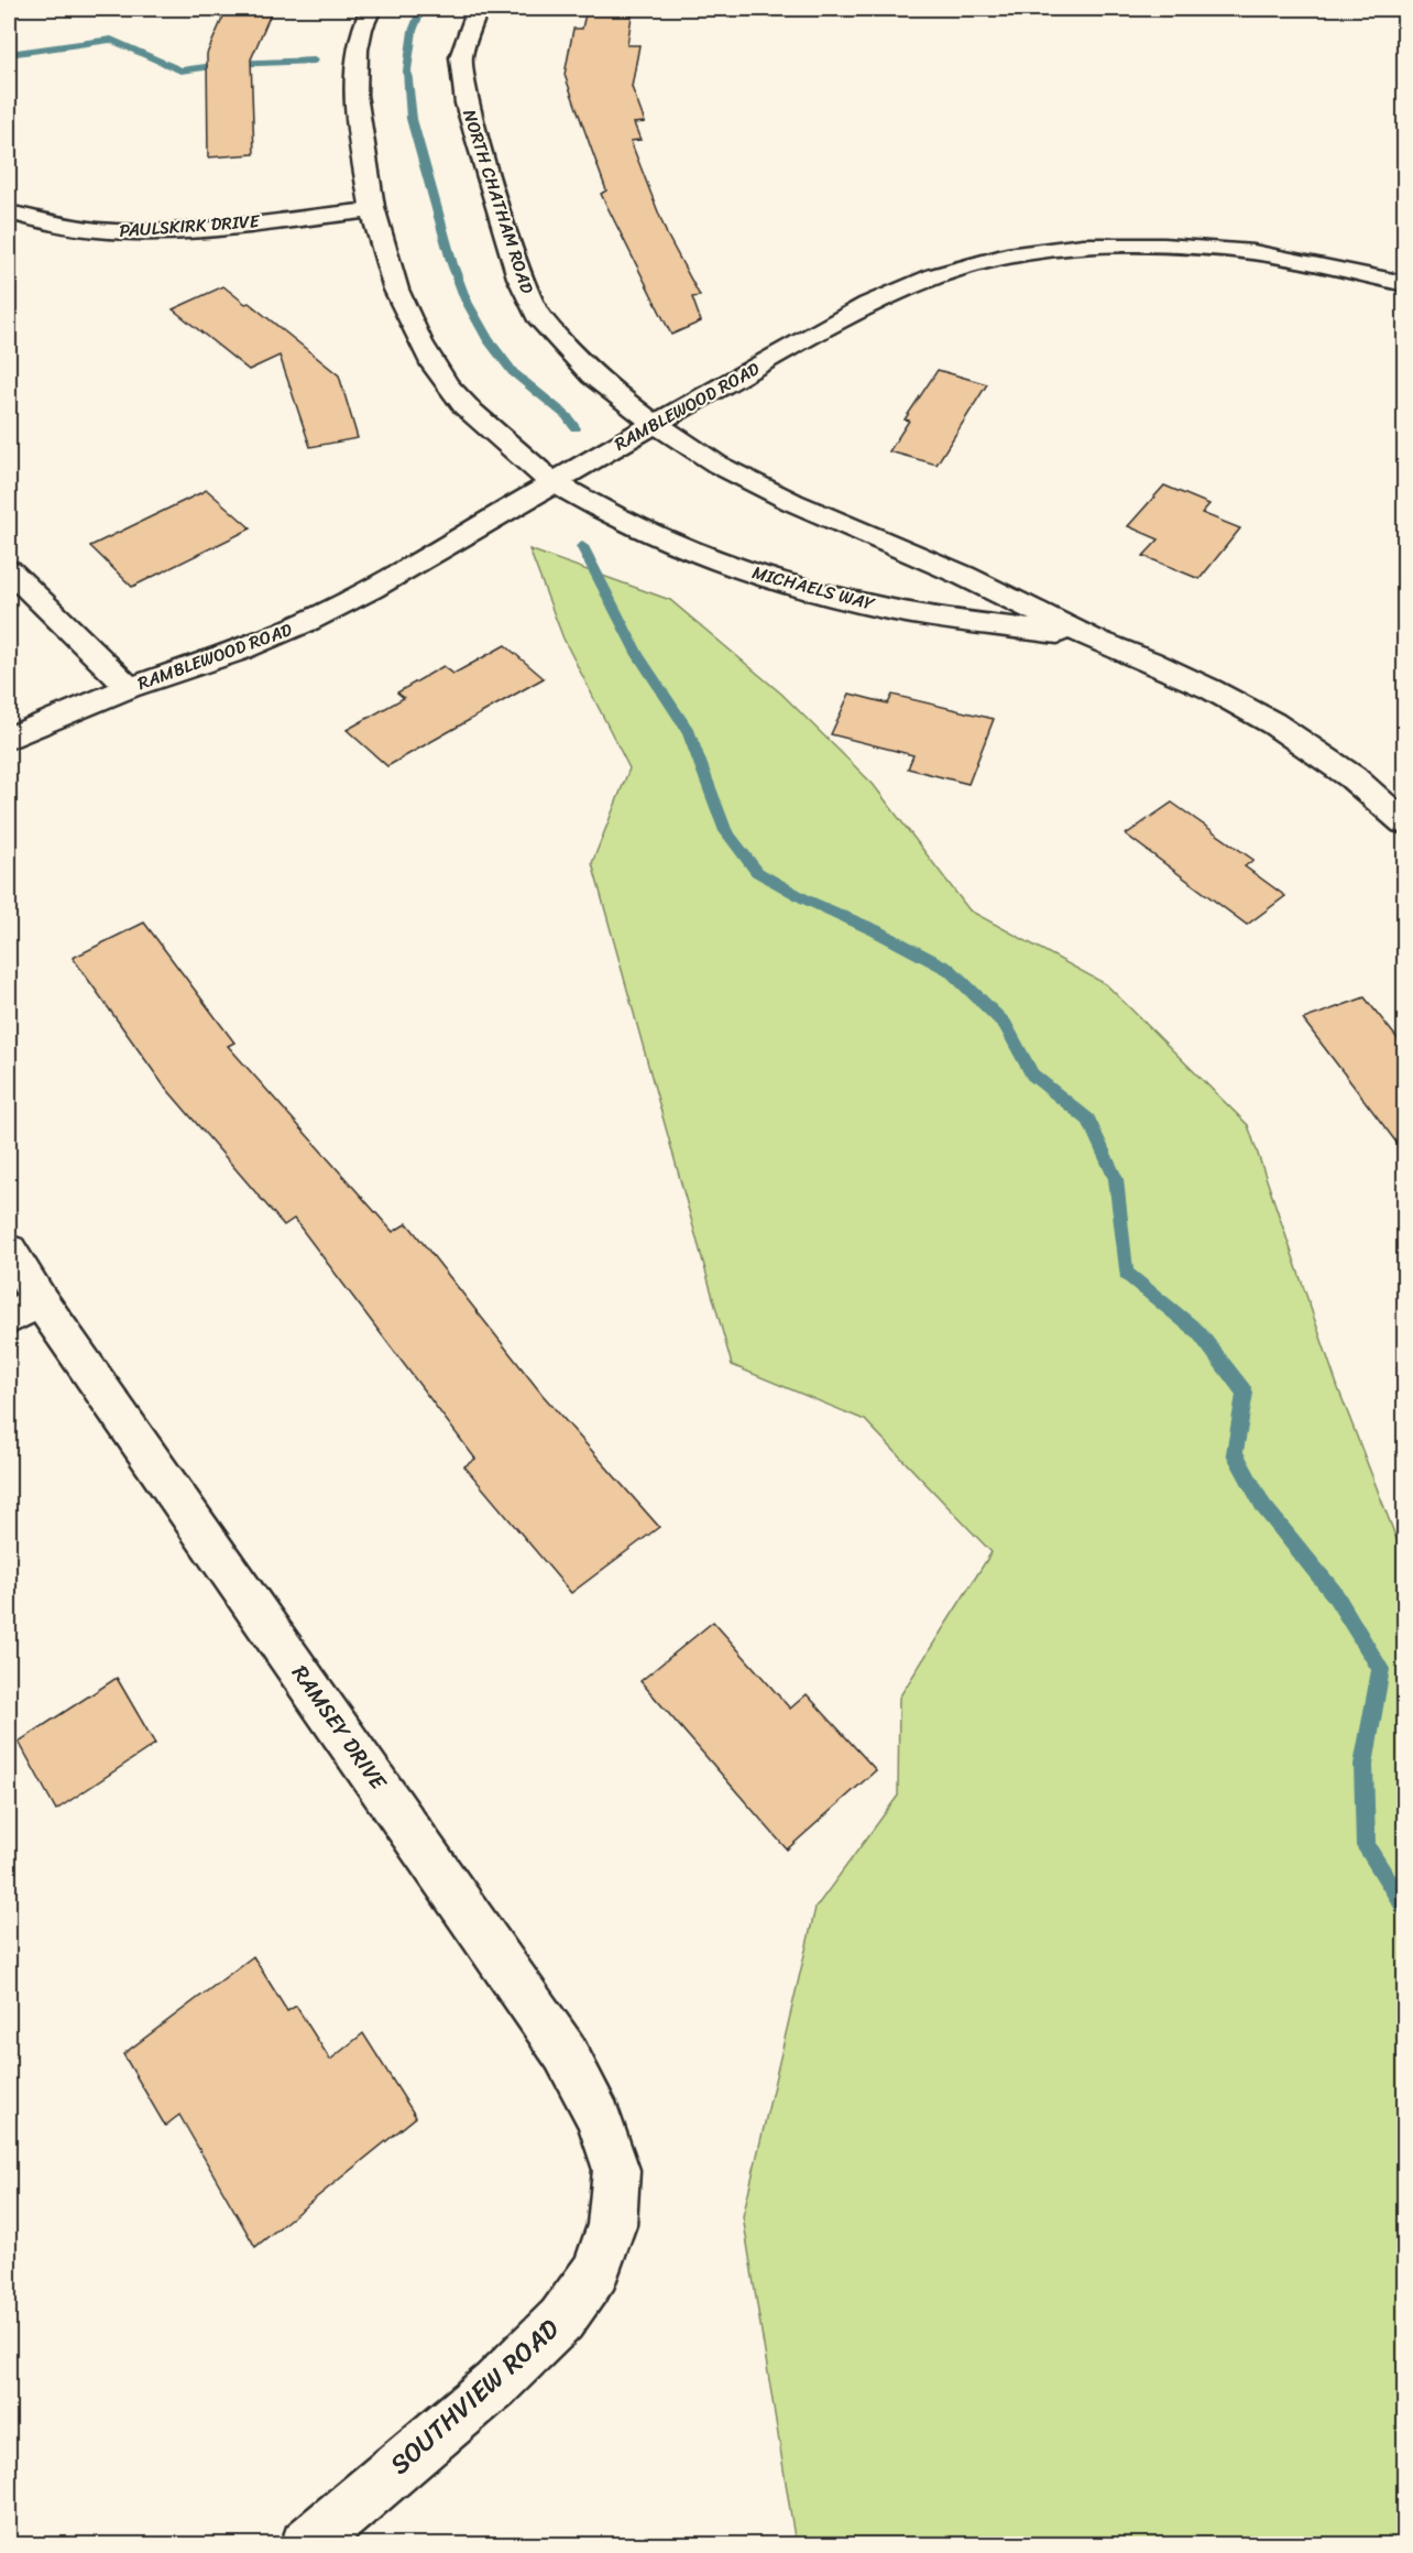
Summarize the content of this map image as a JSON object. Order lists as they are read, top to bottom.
{
  "streets": {
    "street": [
      "NORTH CHATHAM ROAD",
      "PAULSKIRK DRIVE",
      "RAMBLEWOOD ROAD",
      "MICHAELS WAY",
      "RAMSEY DRIVE",
      "SOUTHVIEW ROAD"
    ]
  },
  "crossings": [
    ["NORTH CHATHAM ROAD", "RAMBLEWOOD ROAD"],
    ["NORTH CHATHAM ROAD", "MICHAELS WAY"],
    ["RAMBLEWOOD ROAD", "MICHAELS WAY"],
    ["RAMSEY DRIVE", "SOUTHVIEW ROAD"]
  ]
}
